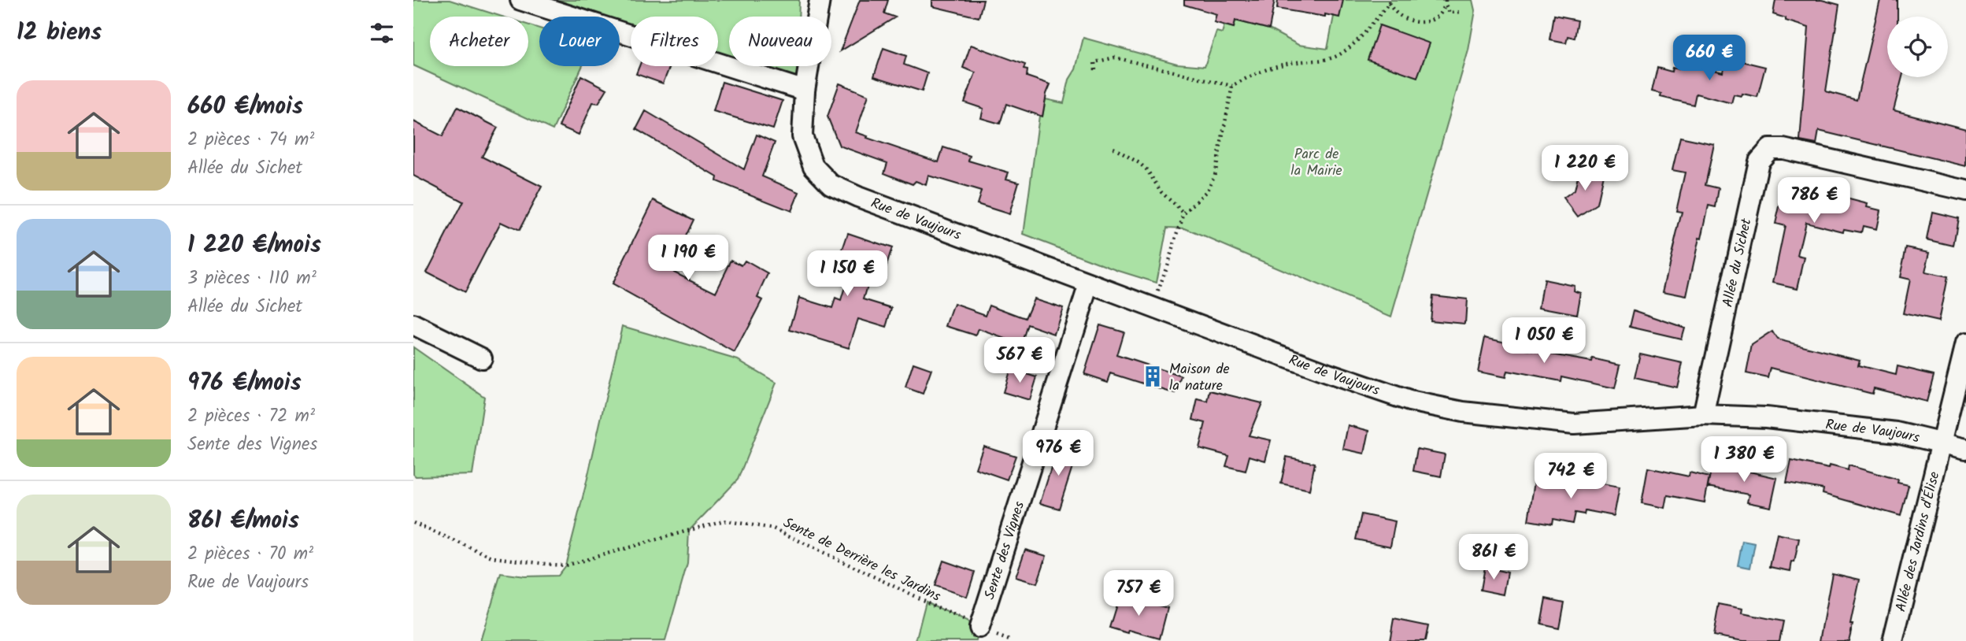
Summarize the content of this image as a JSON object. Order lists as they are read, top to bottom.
{
  "streets": {
    "street": [
      "Rue de Vaujours",
      "Allée du Sichet",
      "Allée des Jardins d'Élise",
      "Sente des Vignes"
    ],
    "path": ["Sente de Derrière les Jardins"]
  },
  "crossings": [
    ["Rue de Vaujours", "Allée du Sichet"],
    ["Rue de Vaujours", "Allée des Jardins d'Élise"],
    ["Rue de Vaujours", "Sente des Vignes"],
    ["Sente des Vignes", "Sente de Derrière les Jardins"]
  ],
  "parks": ["Parc de la Mairie"],
  "places": {
    "building": ["Maison de la nature"]
  },
  "page": {
    "heading": "12 biens",
    "chip": [
      "Acheter",
      "Louer",
      "Filtres",
      "Nouveau"
    ],
    "price": [
      "660 €",
      "1 220 €",
      "786 €",
      "1 190 €",
      "1 150 €",
      "1 050 €",
      "567 €",
      "976 €",
      "1 380 €",
      "742 €",
      "861 €",
      "757 €"
    ],
    "list": [
      {
        "name": "660 €/mois",
        "note": "2 pièces · 74 m² · Allée du Sichet"
      },
      {
        "name": "1 220 €/mois",
        "note": "3 pièces · 110 m² · Allée du Sichet"
      },
      {
        "name": "976 €/mois",
        "note": "2 pièces · 72 m² · Sente des Vignes"
      },
      {
        "name": "861 €/mois",
        "note": "2 pièces · 70 m² · Rue de Vaujours"
      }
    ]
  }
}
